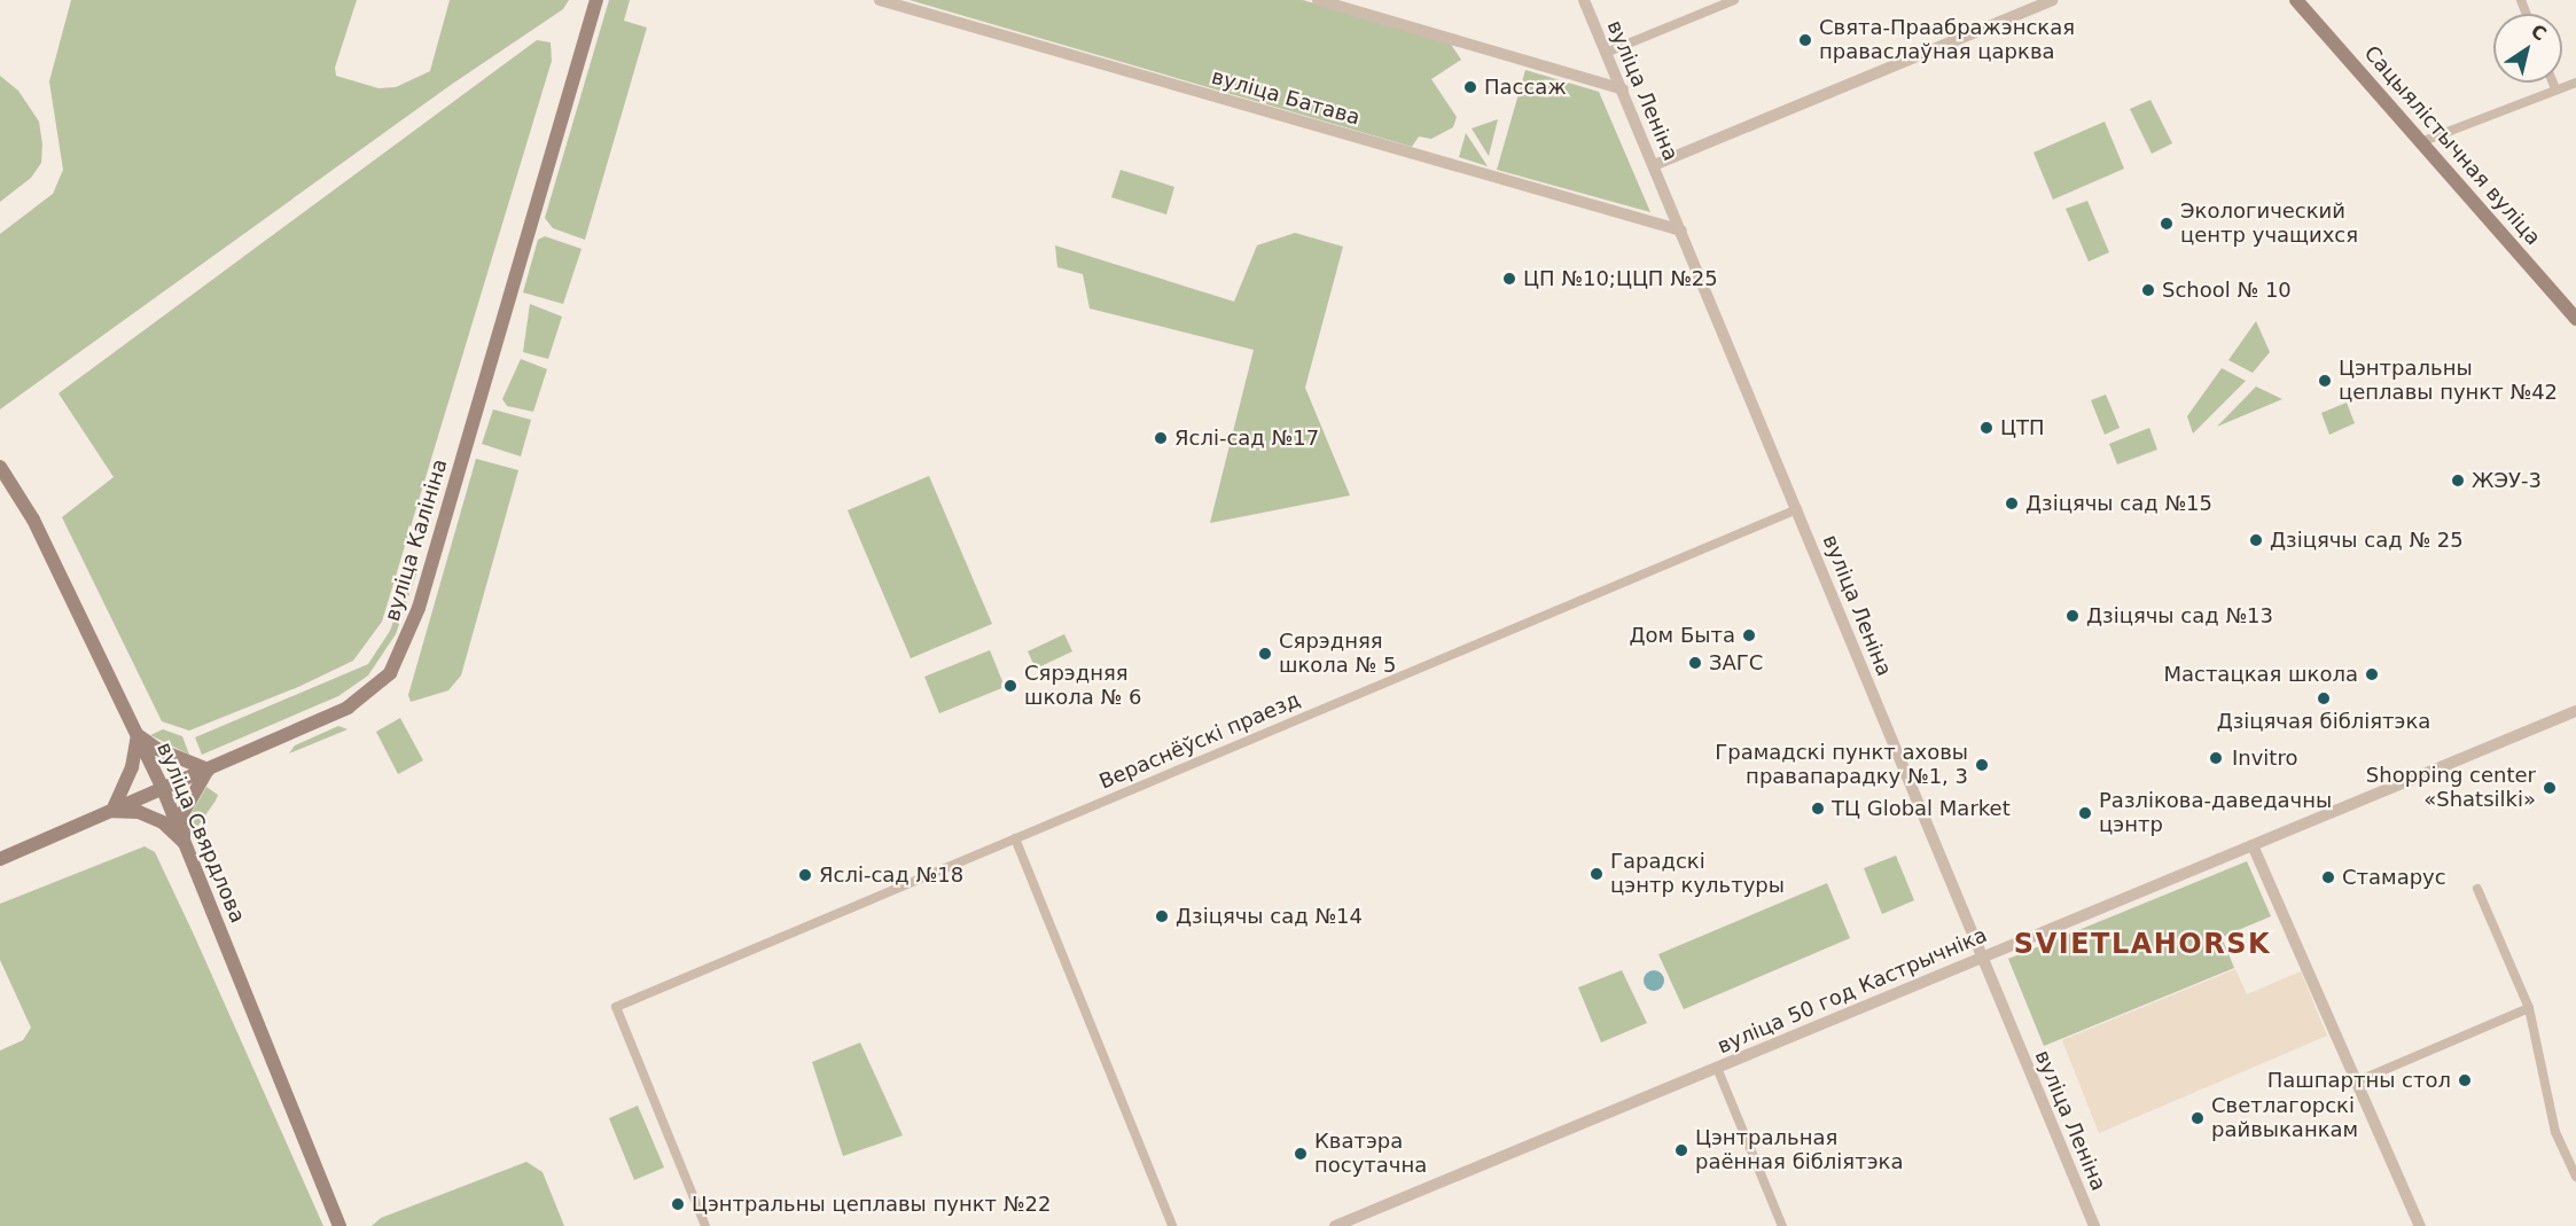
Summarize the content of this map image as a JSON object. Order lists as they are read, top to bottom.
{
  "streets": {
    "main road": ["Сацыялістычная вуліца", "вуліца Калініна", "вуліца Свярдлова"],
    "street": [
      "вуліца Леніна",
      "вуліца Батава",
      "Вераснёўскі праезд",
      "вуліца 50 год Кастрычніка"
    ]
  },
  "crossings": [
    ["вуліца Леніна", "вуліца Батава"],
    ["вуліца Леніна", "Вераснёўскі праезд"],
    ["вуліца Леніна", "вуліца 50 год Кастрычніка"],
    ["вуліца Калініна", "вуліца Свярдлова"]
  ],
  "districts": ["SVIETLAHORSK"],
  "places": [
    "Свята-Праабражэнская праваслаўная царква",
    "Пассаж",
    "Экологический центр учащихся",
    "ЦП №10;ЦЦП №25",
    "School № 10",
    "Цэнтральны цеплавы пункт №42",
    "ЦТП",
    "Яслі-сад №17",
    "ЖЭУ-3",
    "Дзіцячы сад №15",
    "Дзіцячы сад № 25",
    "Дзіцячы сад №13",
    "Дом Быта",
    "Сярэдняя школа № 5",
    "ЗАГС",
    "Мастацкая школа",
    "Сярэдняя школа № 6",
    "Дзіцячая бібліятэка",
    "Invitro",
    "Грамадскі пункт аховы правапарадку №1, 3",
    "Shopping center «Shatsilki»",
    "ТЦ Global Market",
    "Разлікова-даведачны цэнтр",
    "Гарадскі цэнтр культуры",
    "Яслі-сад №18",
    "Стамарус",
    "Дзіцячы сад №14",
    "Пашпартны стол",
    "Светлагорскі райвыканкам",
    "Цэнтральная раённая бібліятэка",
    "Кватэра посутачна",
    "Цэнтральны цеплавы пункт №22"
  ],
  "north": "top right"
}
